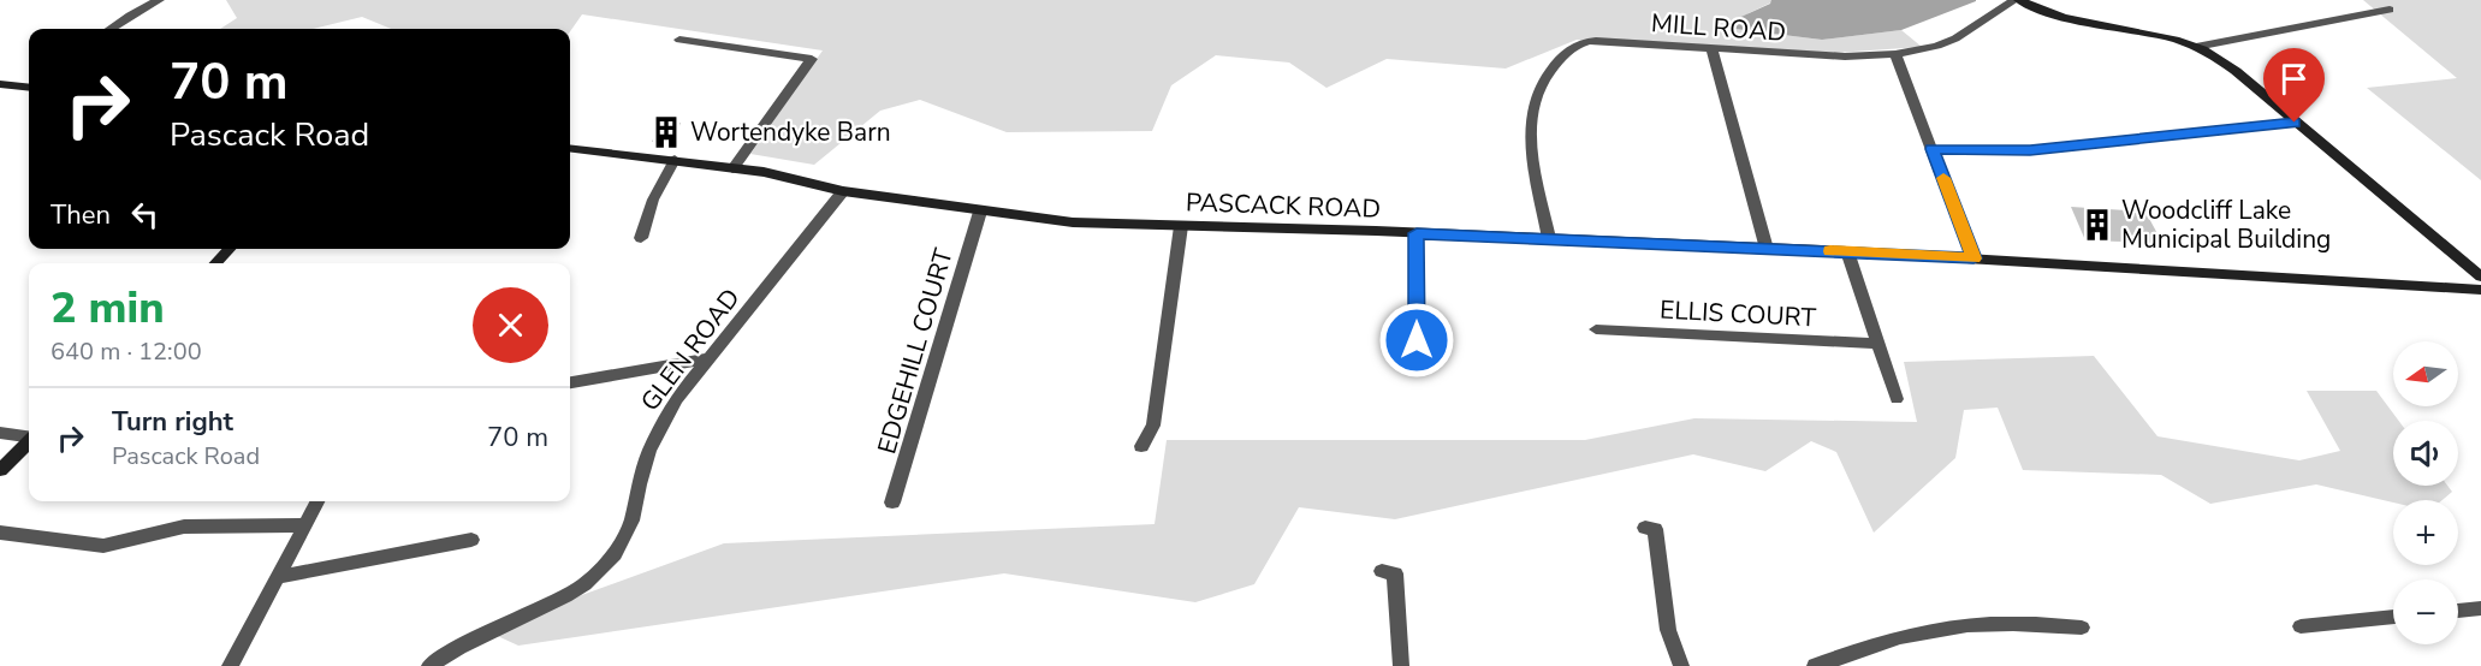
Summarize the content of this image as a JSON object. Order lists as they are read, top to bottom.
{
  "streets": {
    "street": [
      "MILL ROAD",
      "PASCACK ROAD",
      "ELLIS COURT",
      "GLEN ROAD",
      "EDGEHILL COURT"
    ]
  },
  "crossings": [
    ["MILL ROAD", "PASCACK ROAD"],
    ["PASCACK ROAD", "GLEN ROAD"],
    ["PASCACK ROAD", "EDGEHILL COURT"]
  ],
  "places": {
    "building": ["Wortendyke Barn", "Woodcliff Lake Municipal Building"]
  },
  "north": "left",
  "page": {
    "turn": ["70 m", "Pascack Road"],
    "then": "Then",
    "heading": ["2 min", "640 m · 12:00"],
    "map_buttons": ["+", "−"],
    "list": [
      {
        "name": "Turn right",
        "note": "Pascack Road",
        "value": "70 m"
      }
    ]
  }
}
